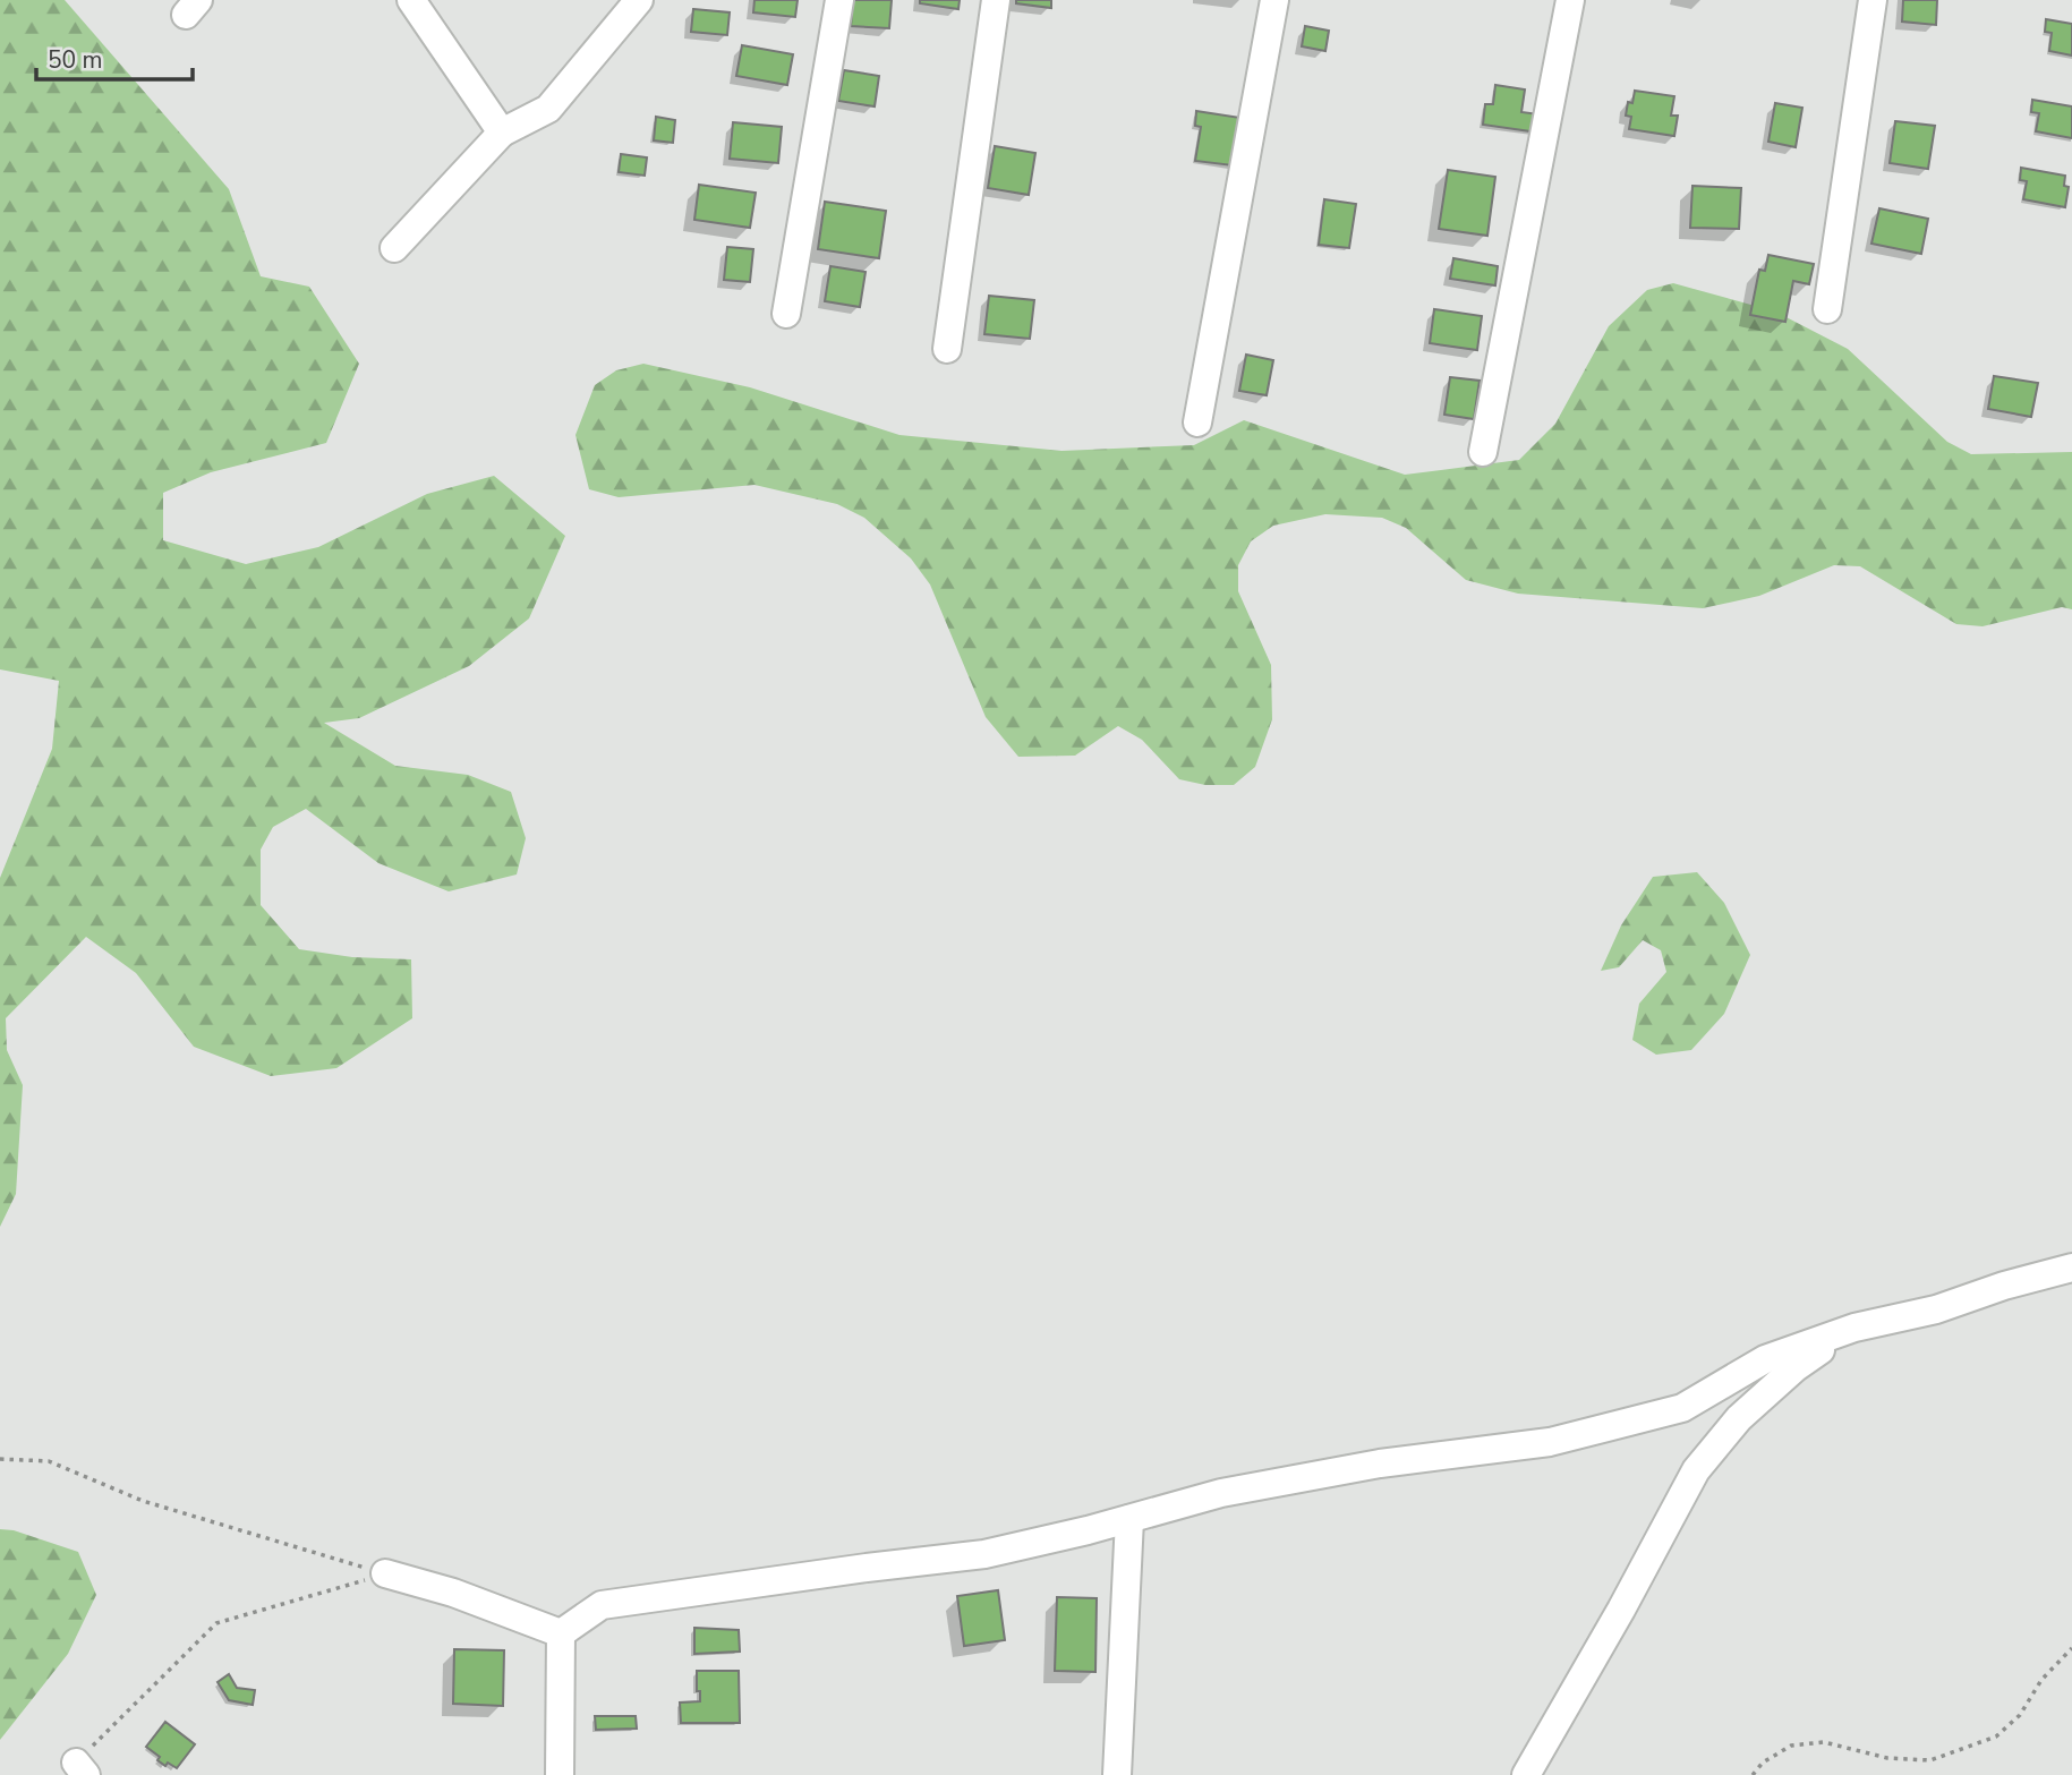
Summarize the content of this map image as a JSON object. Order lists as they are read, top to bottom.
{
  "scale_bar": "50 m"
}
